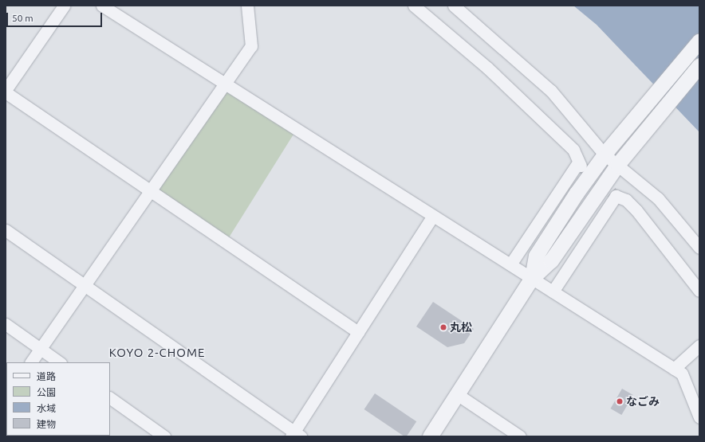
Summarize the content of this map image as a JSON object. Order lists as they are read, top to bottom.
{
  "districts": ["KOYO 2-CHOME"],
  "places": ["丸松", "なごみ"],
  "legend": [
    "道路",
    "公園",
    "水域",
    "建物"
  ],
  "scale_bar": "50 m"
}
